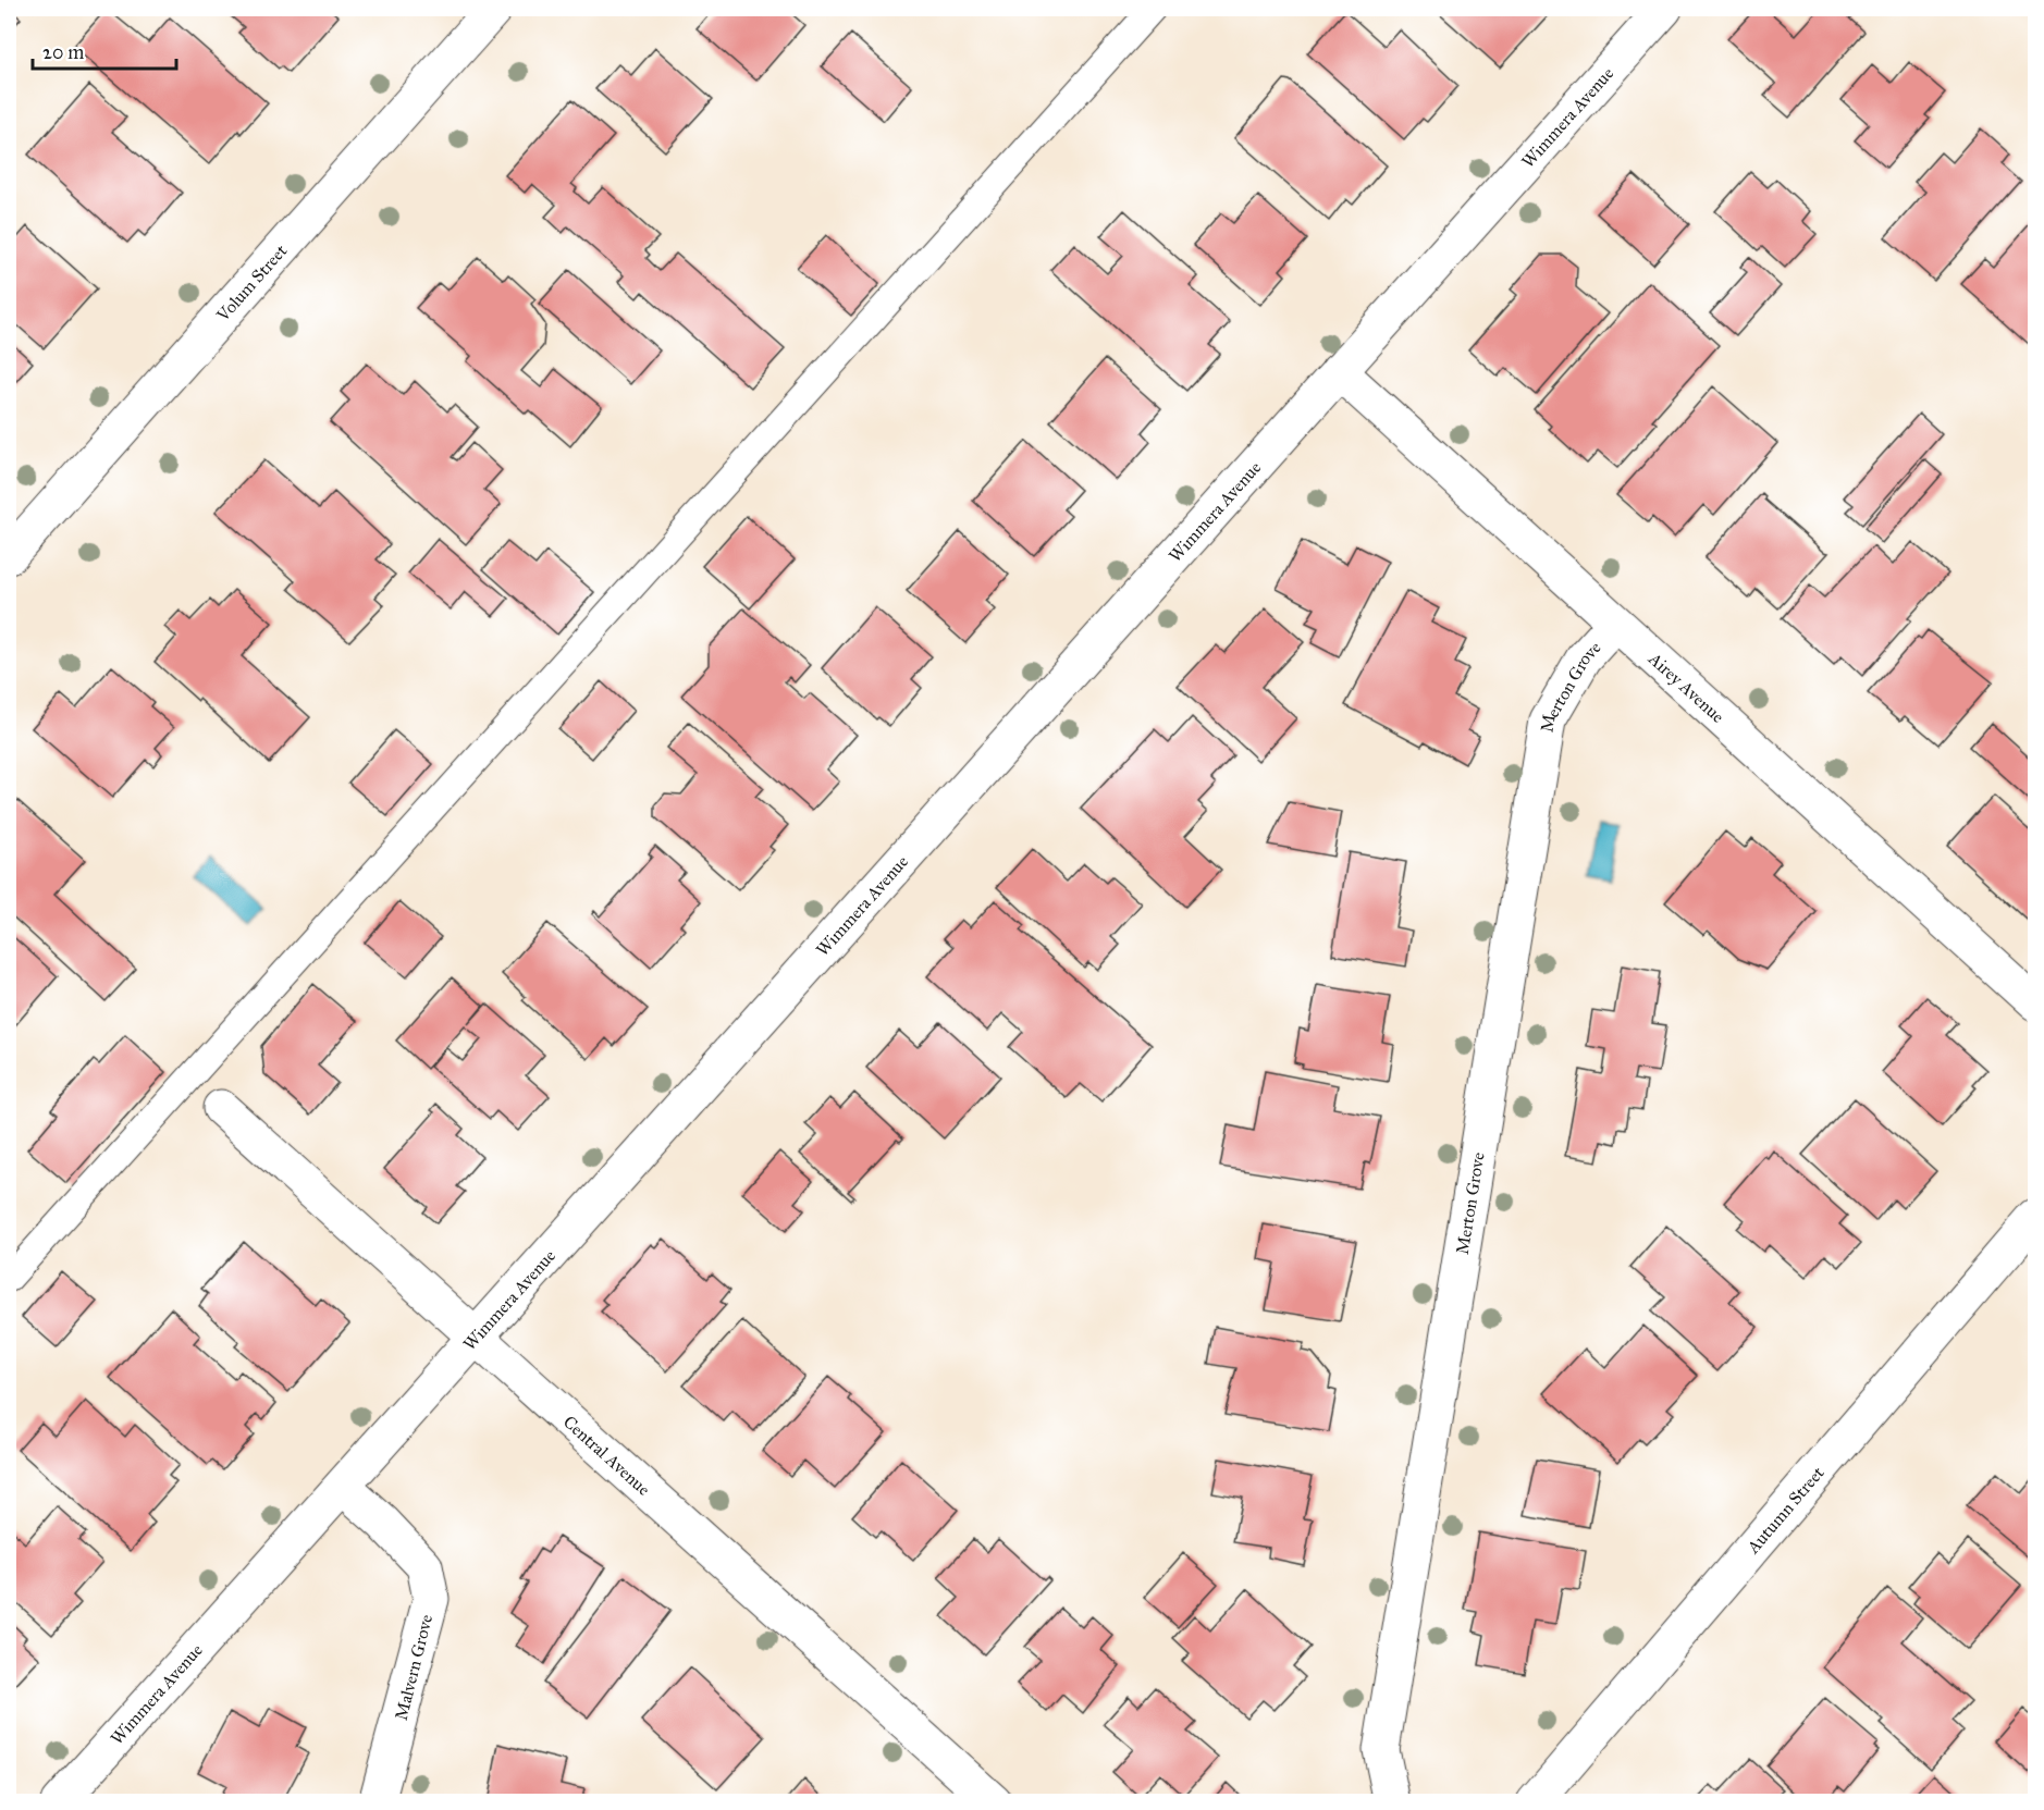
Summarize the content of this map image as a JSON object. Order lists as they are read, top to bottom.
{
  "streets": {
    "street": [
      "Wimmera Avenue",
      "Volum Street",
      "Merton Grove",
      "Airey Avenue",
      "Central Avenue",
      "Autumn Street",
      "Malvern Grove"
    ]
  },
  "crossings": [
    ["Wimmera Avenue", "Airey Avenue"],
    ["Wimmera Avenue", "Central Avenue"],
    ["Wimmera Avenue", "Malvern Grove"],
    ["Merton Grove", "Airey Avenue"]
  ],
  "scale_bar": "20 m"
}
